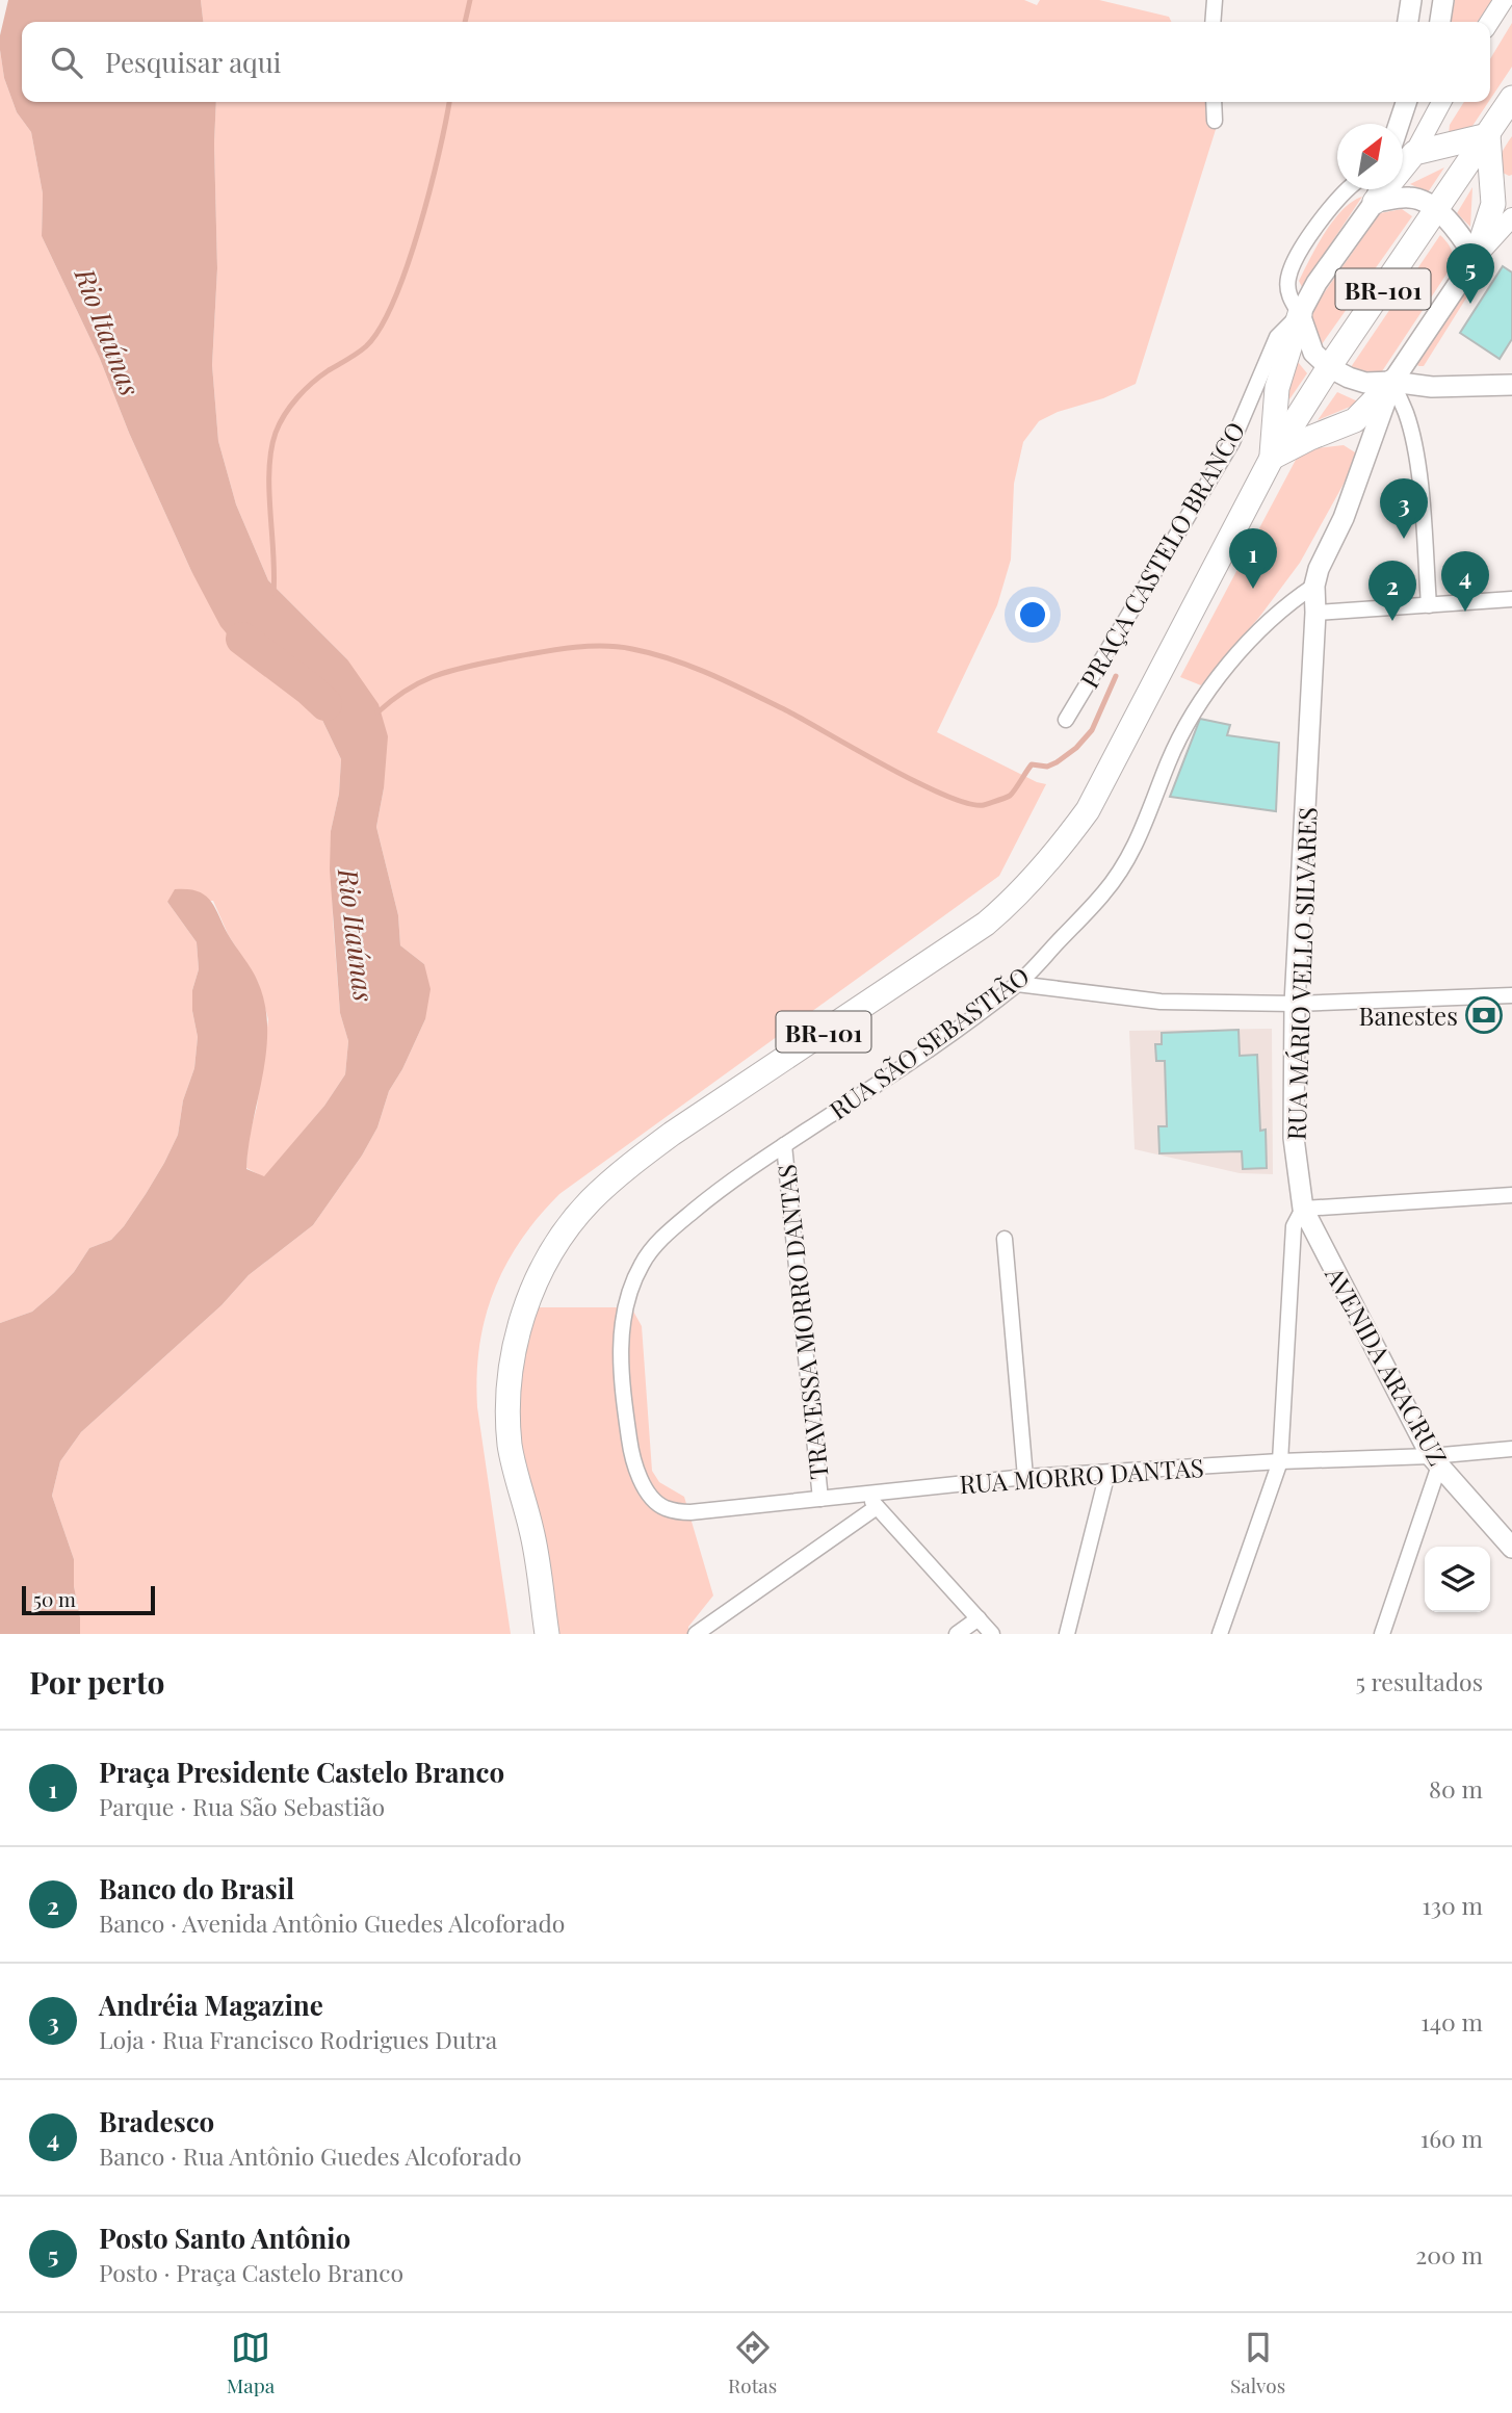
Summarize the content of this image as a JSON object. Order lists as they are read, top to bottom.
{
  "streets": {
    "highway": ["BR-101"],
    "main road": ["PRAÇA CASTELO BRANCO", "RUA MÁRIO VELLO SILVARES", "AVENIDA ARACRUZ"],
    "street": ["RUA SÃO SEBASTIÃO", "TRAVESSA MORRO DANTAS", "RUA MORRO DANTAS"]
  },
  "crossings": [
    ["RUA MÁRIO VELLO SILVARES", "AVENIDA ARACRUZ"],
    ["RUA MÁRIO VELLO SILVARES", "RUA MORRO DANTAS"],
    ["RUA SÃO SEBASTIÃO", "TRAVESSA MORRO DANTAS"],
    ["RUA SÃO SEBASTIÃO", "RUA MORRO DANTAS"],
    ["TRAVESSA MORRO DANTAS", "RUA MORRO DANTAS"],
    ["AVENIDA ARACRUZ", "RUA MORRO DANTAS"]
  ],
  "water": ["Rio Itaúnas"],
  "places": {
    "bank": ["Banestes"]
  },
  "scale_bar": "50 m",
  "north": "top right",
  "page": {
    "search": "Pesquisar aqui",
    "pins": [
      "5",
      "3",
      "1",
      "4",
      "2"
    ],
    "scale": "50 m",
    "heading": ["Por perto", "5 resultados"],
    "list": [
      {
        "mark": "1",
        "name": "Praça Presidente Castelo Branco",
        "note": "Parque · Rua São Sebastião",
        "value": "80 m"
      },
      {
        "mark": "2",
        "name": "Banco do Brasil",
        "note": "Banco · Avenida Antônio Guedes Alcoforado",
        "value": "130 m"
      },
      {
        "mark": "3",
        "name": "Andréia Magazine",
        "note": "Loja · Rua Francisco Rodrigues Dutra",
        "value": "140 m"
      },
      {
        "mark": "4",
        "name": "Bradesco",
        "note": "Banco · Rua Antônio Guedes Alcoforado",
        "value": "160 m"
      },
      {
        "mark": "5",
        "name": "Posto Santo Antônio",
        "note": "Posto · Praça Castelo Branco",
        "value": "200 m"
      }
    ],
    "nav": ["Mapa", "Rotas", "Salvos"]
  }
}
